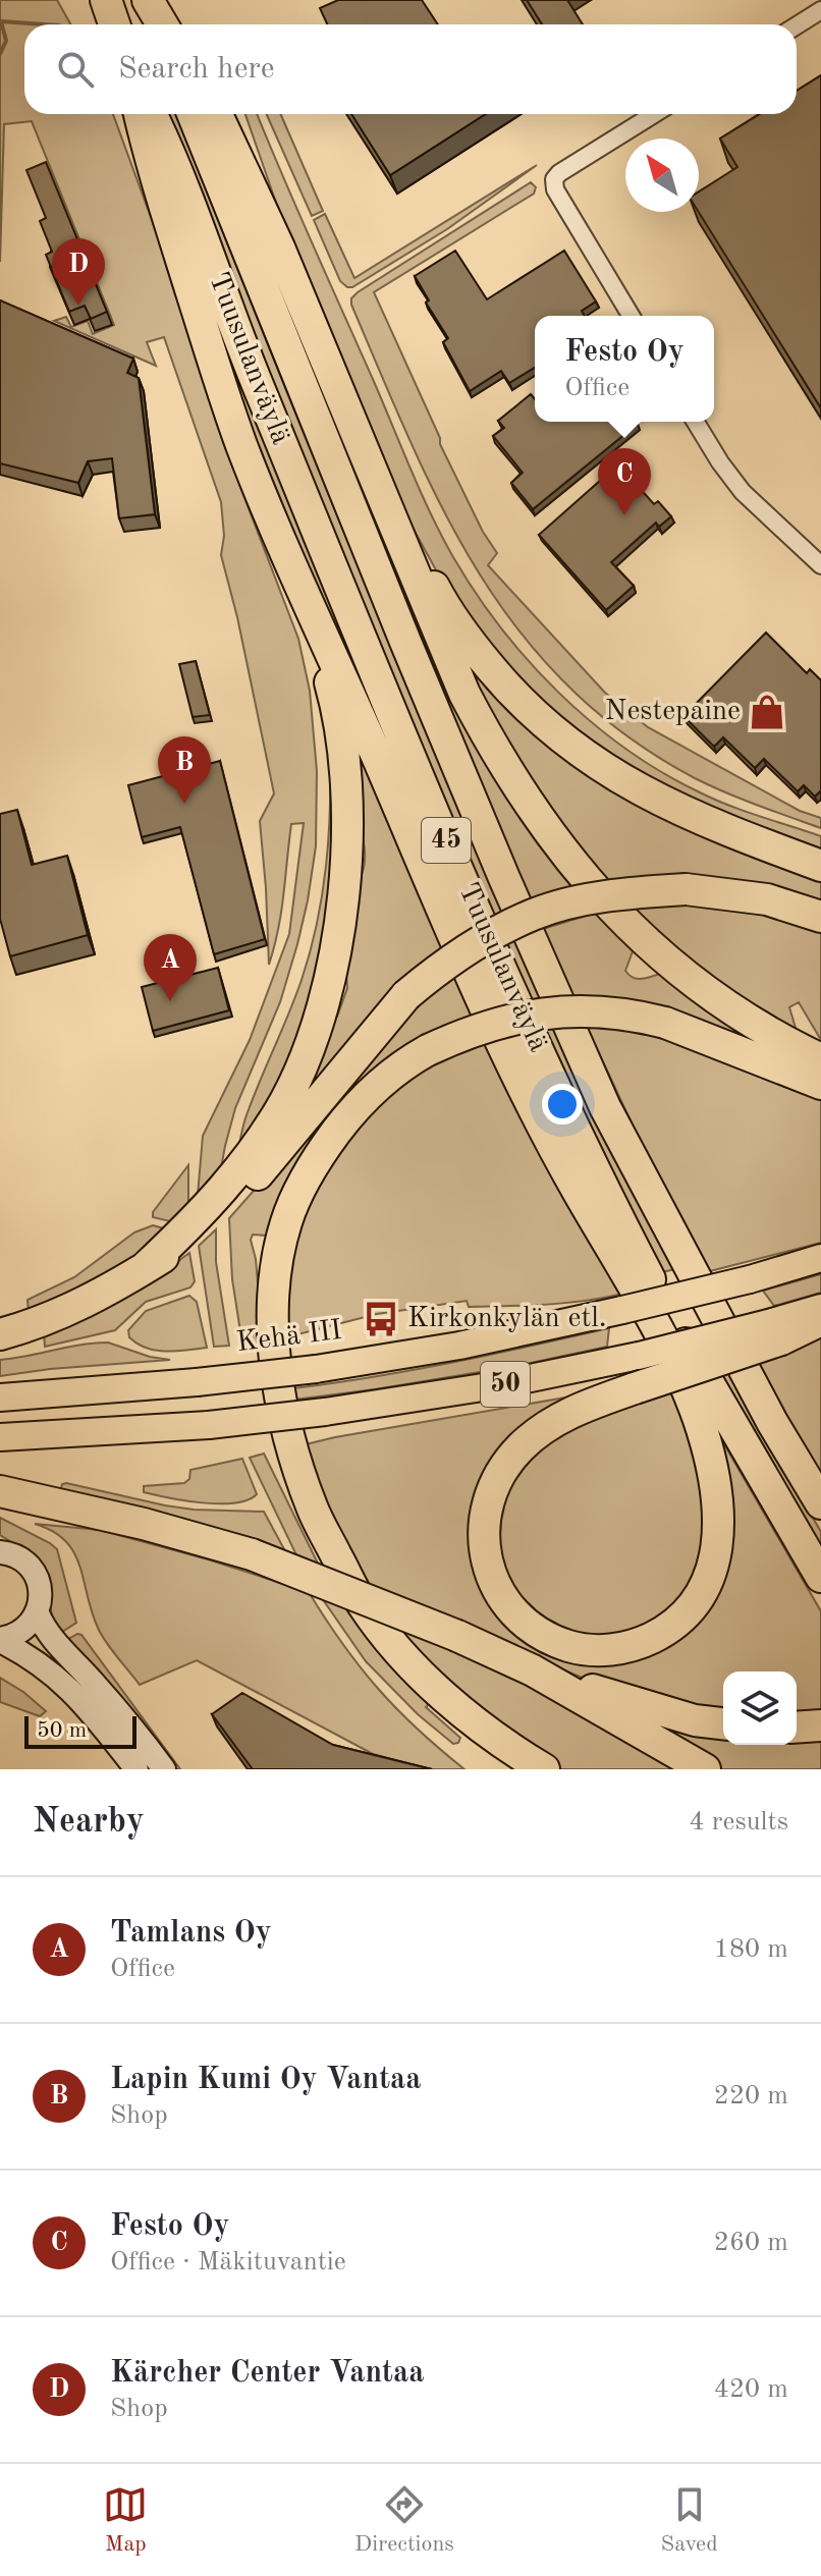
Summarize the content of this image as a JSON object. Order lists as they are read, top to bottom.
{
  "streets": {
    "highway": [
      "Tuusulanväylä",
      "45",
      "Kehä III",
      "50"
    ]
  },
  "places": {
    "shop": ["Nestepaine"],
    "bus stop": ["Kirkonkylän etl."]
  },
  "scale_bar": "50 m",
  "north": "top left",
  "page": {
    "search": "Search here",
    "pins": [
      "D",
      "C",
      "B",
      "A"
    ],
    "popup": ["Festo Oy", "Office"],
    "scale": "50 m",
    "heading": ["Nearby", "4 results"],
    "list": [
      {
        "mark": "A",
        "name": "Tamlans Oy",
        "note": "Office",
        "value": "180 m"
      },
      {
        "mark": "B",
        "name": "Lapin Kumi Oy Vantaa",
        "note": "Shop",
        "value": "220 m"
      },
      {
        "mark": "C",
        "name": "Festo Oy",
        "note": "Office · Mäkituvantie",
        "value": "260 m"
      },
      {
        "mark": "D",
        "name": "Kärcher Center Vantaa",
        "note": "Shop",
        "value": "420 m"
      }
    ],
    "nav": ["Map", "Directions", "Saved"]
  }
}
